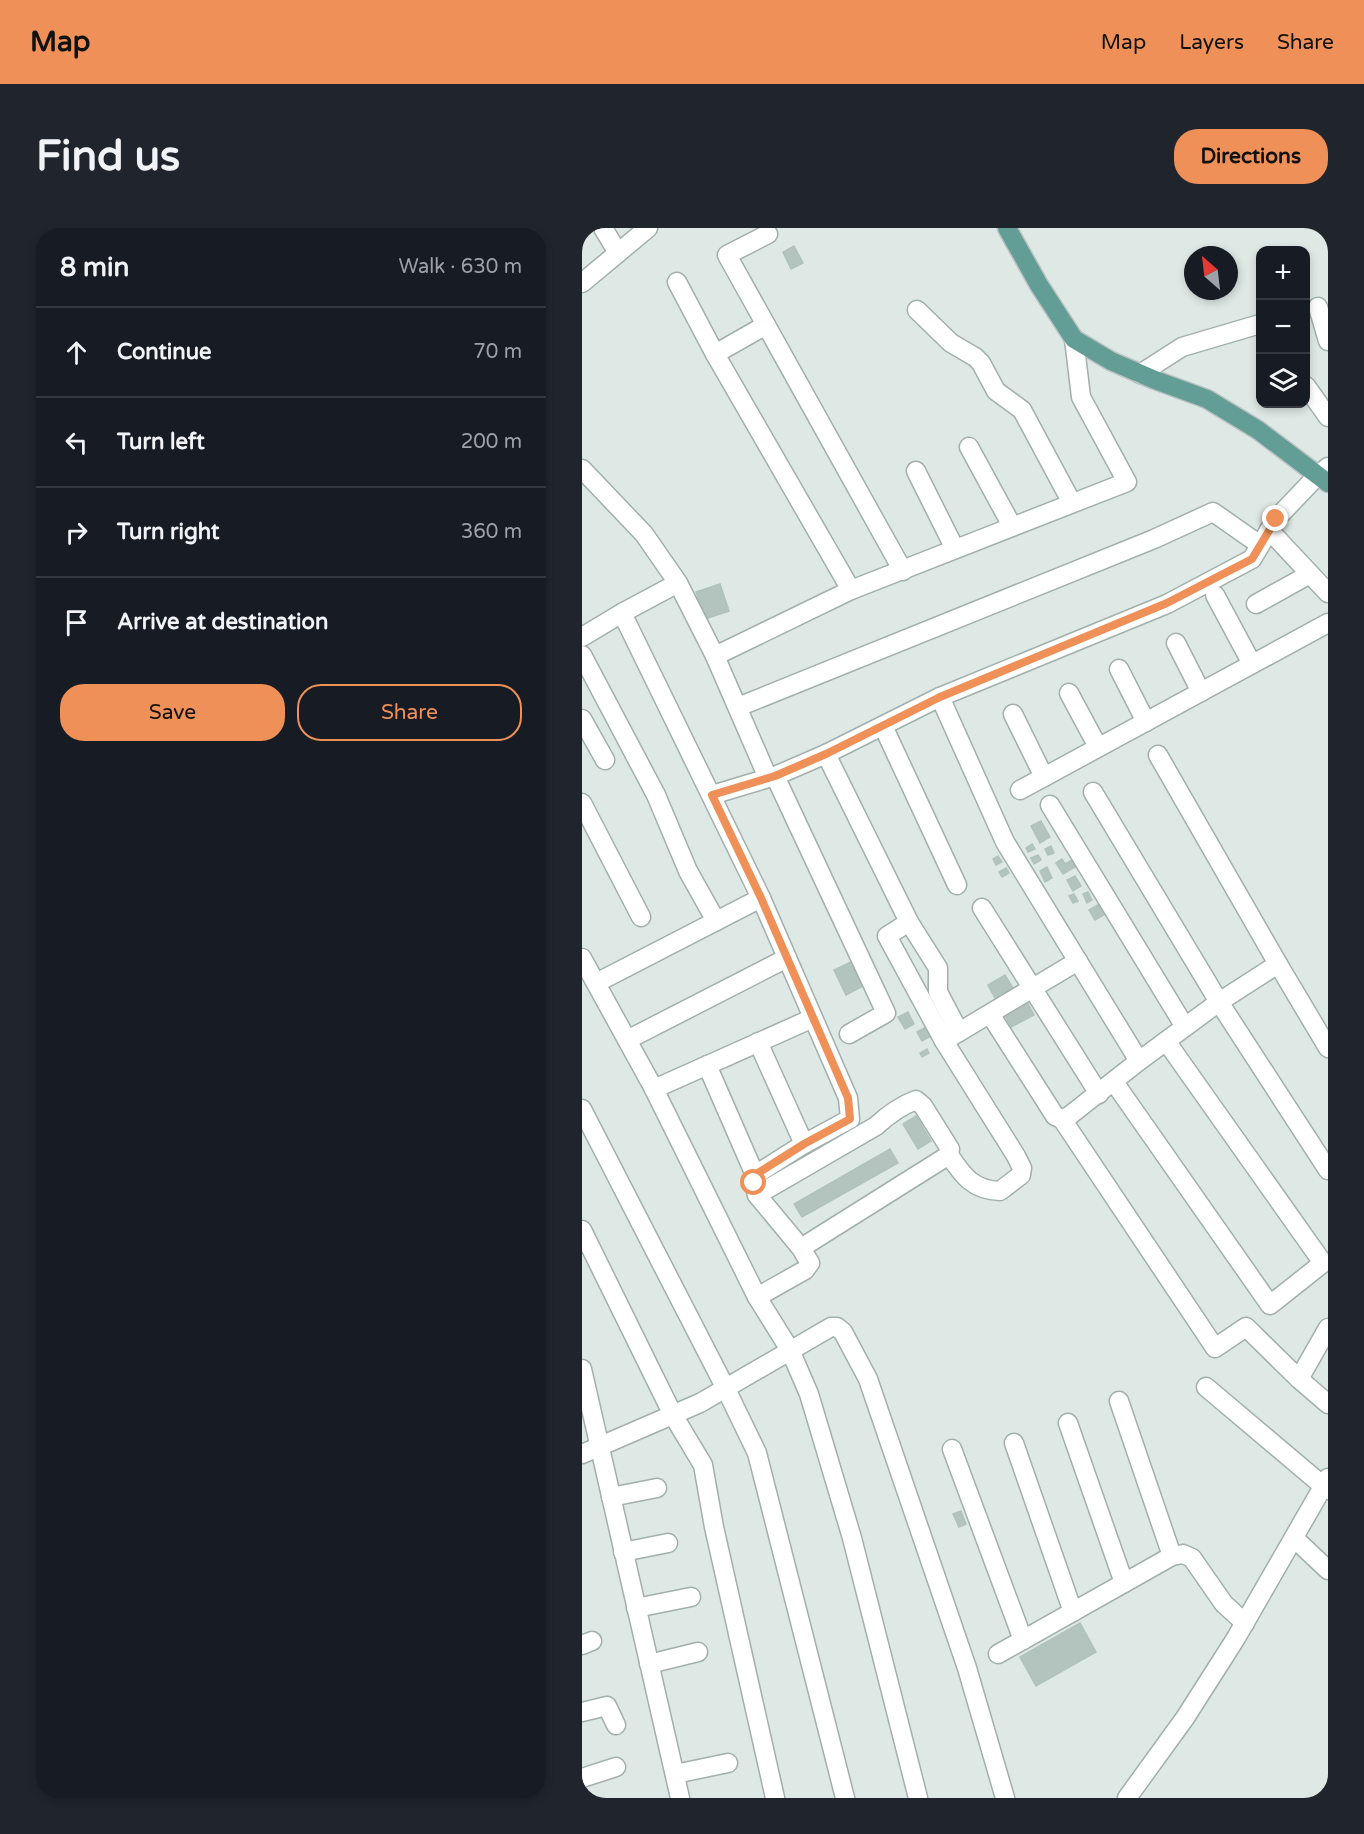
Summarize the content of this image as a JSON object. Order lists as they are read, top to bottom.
{
  "north": "top left",
  "page": {
    "header": "Map",
    "nav": ["Map", "Layers", "Share"],
    "buttons": [
      "Directions",
      ["Save", "Share"]
    ],
    "title": "Find us",
    "heading": ["8 min", "Walk · 630 m"],
    "map_buttons": ["+", "−"],
    "list": [
      ["Continue", "70 m"],
      ["Turn left", "200 m"],
      ["Turn right", "360 m"],
      "Arrive at destination"
    ]
  }
}
